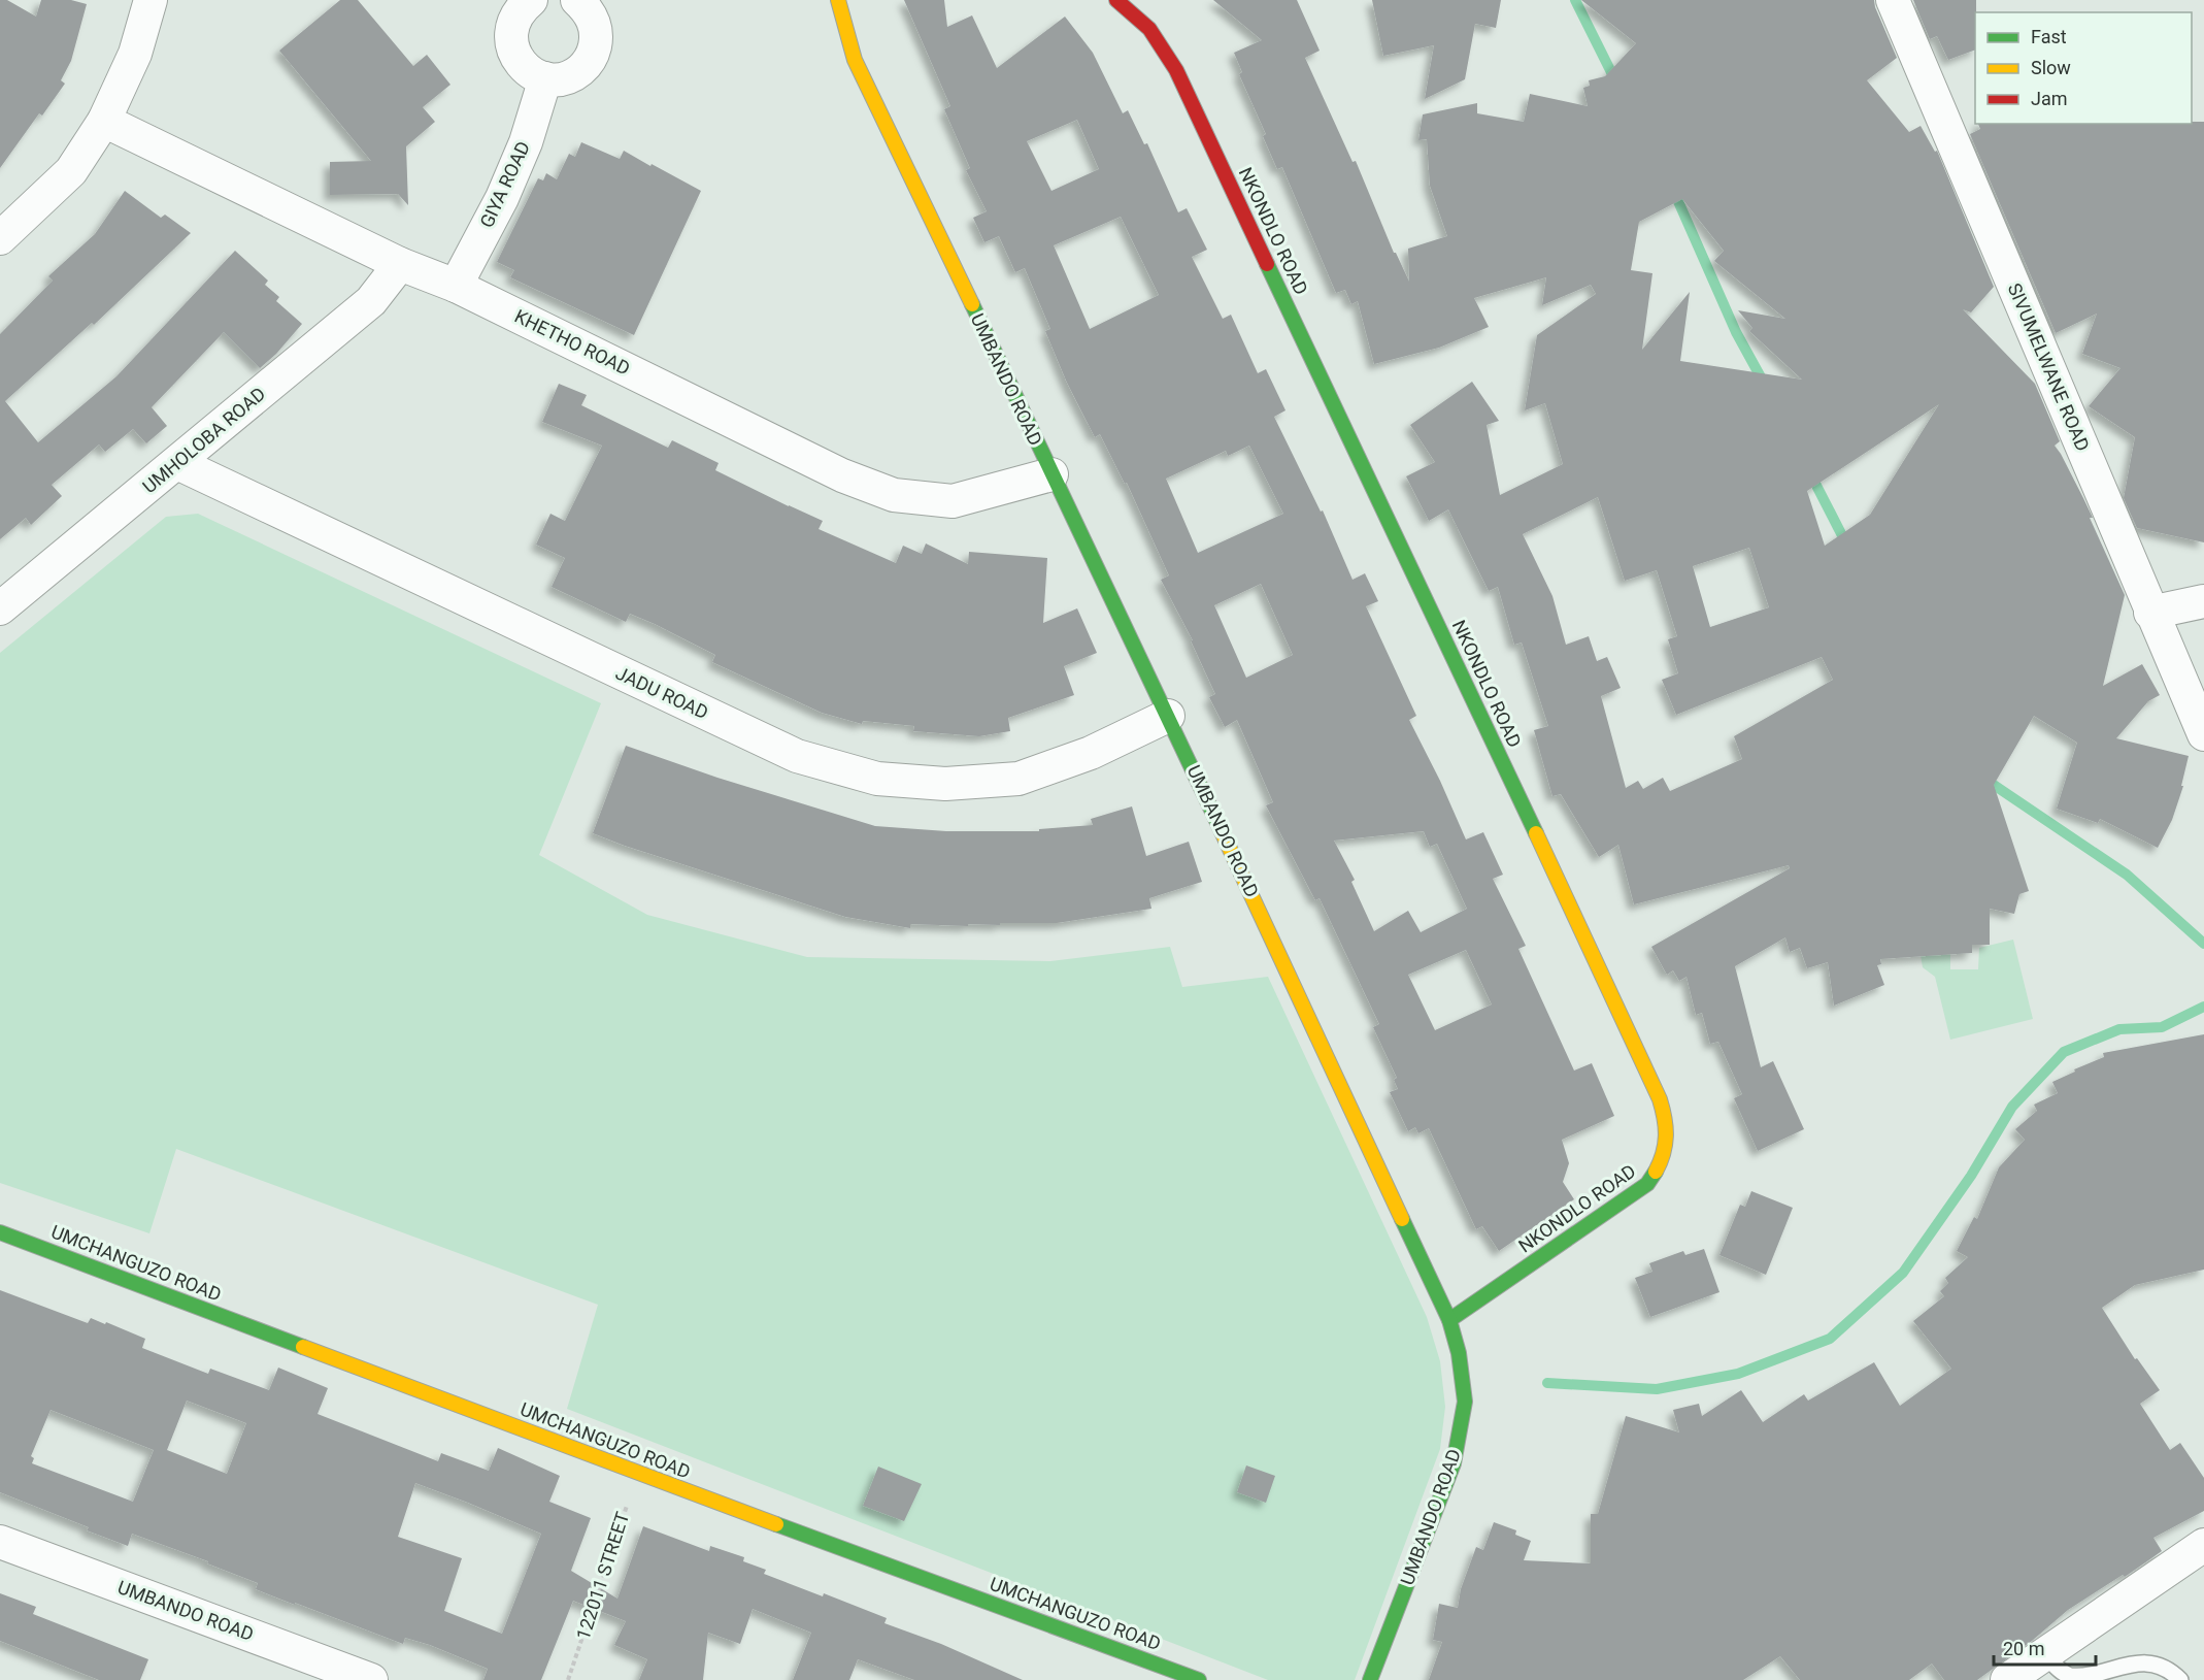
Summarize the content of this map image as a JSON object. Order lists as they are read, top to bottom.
{
  "streets": {
    "street": [
      "GIYA ROAD",
      "NKONDLO ROAD",
      "KHETHO ROAD",
      "SIVUMELWANE ROAD",
      "UMBANDO ROAD",
      "UMHOLOBA ROAD",
      "JADU ROAD",
      "UMCHANGUZO ROAD"
    ],
    "path": ["122011 STREET"]
  },
  "crossings": [
    ["GIYA ROAD", "KHETHO ROAD"],
    ["NKONDLO ROAD", "UMBANDO ROAD"],
    ["KHETHO ROAD", "UMBANDO ROAD"],
    ["KHETHO ROAD", "UMHOLOBA ROAD"],
    ["UMBANDO ROAD", "JADU ROAD"],
    ["UMHOLOBA ROAD", "JADU ROAD"],
    ["UMCHANGUZO ROAD", "122011 STREET"]
  ],
  "legend": ["Fast", "Slow", "Jam"],
  "scale_bar": "20 m"
}
